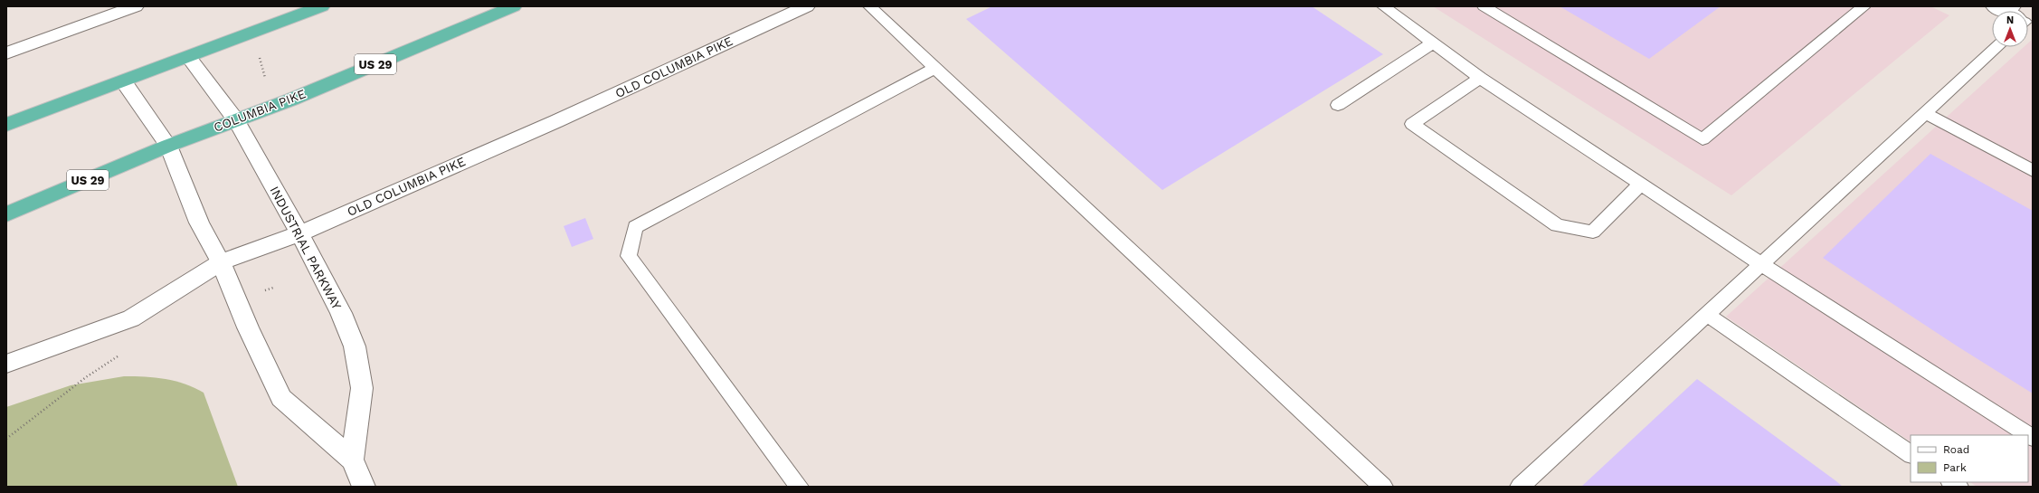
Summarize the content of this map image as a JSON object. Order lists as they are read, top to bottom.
{
  "streets": {
    "highway": ["US 29", "COLUMBIA PIKE"],
    "street": ["OLD COLUMBIA PIKE", "INDUSTRIAL PARKWAY"]
  },
  "crossings": [
    ["OLD COLUMBIA PIKE", "INDUSTRIAL PARKWAY"],
    ["COLUMBIA PIKE", "INDUSTRIAL PARKWAY"]
  ],
  "legend": ["Road", "Park"],
  "north": "top"
}
